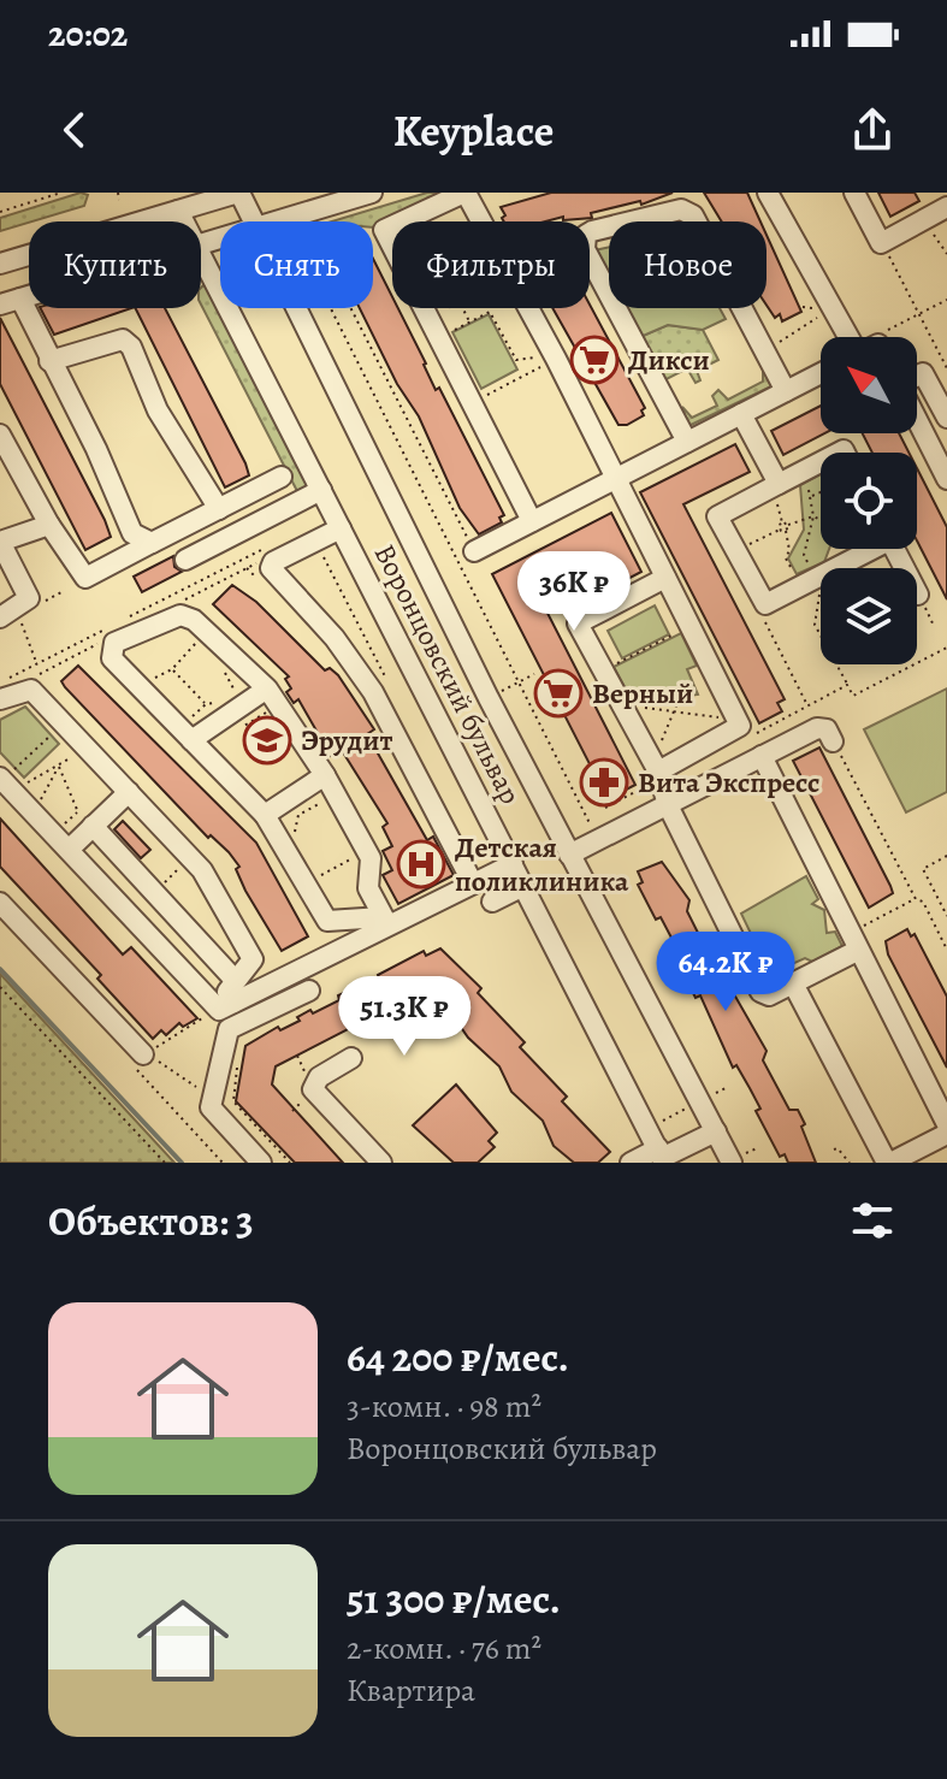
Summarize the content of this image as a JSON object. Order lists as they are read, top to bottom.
{
  "streets": {
    "street": ["Воронцовский бульвар"]
  },
  "places": {
    "supermarket": ["Дикси", "Верный"],
    "school or university": ["Эрудит"],
    "pharmacy": ["Вита Экспресс"],
    "hospital": ["Детская поликлиника"]
  },
  "north": "top left",
  "page": {
    "status": "20:02",
    "header": "Keyplace",
    "chip": [
      "Купить",
      "Снять",
      "Фильтры",
      "Новое"
    ],
    "price": ["36K ₽", "64.2K ₽", "51.3K ₽"],
    "heading": "Объектов: 3",
    "list": [
      {
        "name": "64 200 ₽/мес.",
        "note": "3-комн. · 98 m² · Воронцовский бульвар"
      },
      {
        "name": "51 300 ₽/мес.",
        "note": "2-комн. · 76 m² · Квартира"
      }
    ]
  }
}
